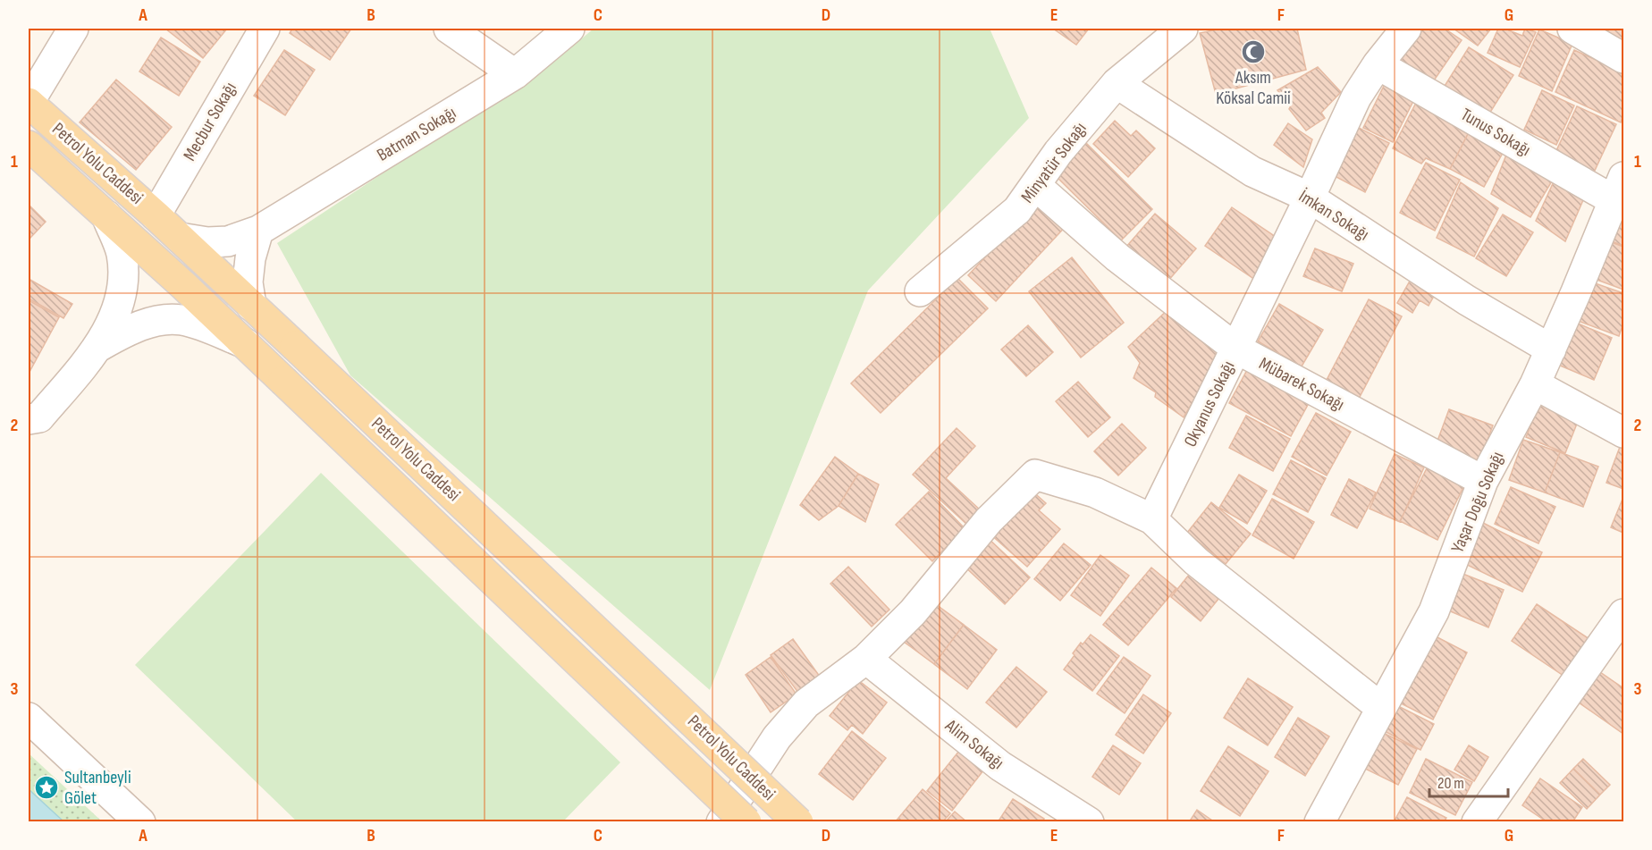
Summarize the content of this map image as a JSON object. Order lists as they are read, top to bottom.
{
  "streets": {
    "main road": ["Petrol Yolu Caddesi"],
    "street": [
      "Mecbur Sokağı",
      "Tunus Sokağı",
      "Batman Sokağı",
      "Minyatür Sokağı",
      "İmkan Sokağı",
      "Mübarek Sokağı",
      "Okyanus Sokağı",
      "Yaşar Doğu Sokağı",
      "Alim Sokağı"
    ]
  },
  "crossings": [
    ["Mecbur Sokağı", "Petrol Yolu Caddesi"],
    ["Tunus Sokağı", "Okyanus Sokağı"],
    ["Tunus Sokağı", "Yaşar Doğu Sokağı"],
    ["Batman Sokağı", "Petrol Yolu Caddesi"],
    ["Minyatür Sokağı", "İmkan Sokağı"],
    ["Minyatür Sokağı", "Mübarek Sokağı"],
    ["İmkan Sokağı", "Okyanus Sokağı"],
    ["İmkan Sokağı", "Yaşar Doğu Sokağı"],
    ["Mübarek Sokağı", "Okyanus Sokağı"],
    ["Mübarek Sokağı", "Yaşar Doğu Sokağı"]
  ],
  "places": {
    "mosque": ["Aksım Köksal Camii"],
    "place": ["Sultanbeyli Gölet"]
  },
  "scale_bar": "20 m",
  "grid": {
    "columns": [
      "A",
      "B",
      "C",
      "D",
      "E",
      "F",
      "G"
    ],
    "rows": ["1", "2", "3"]
  }
}
